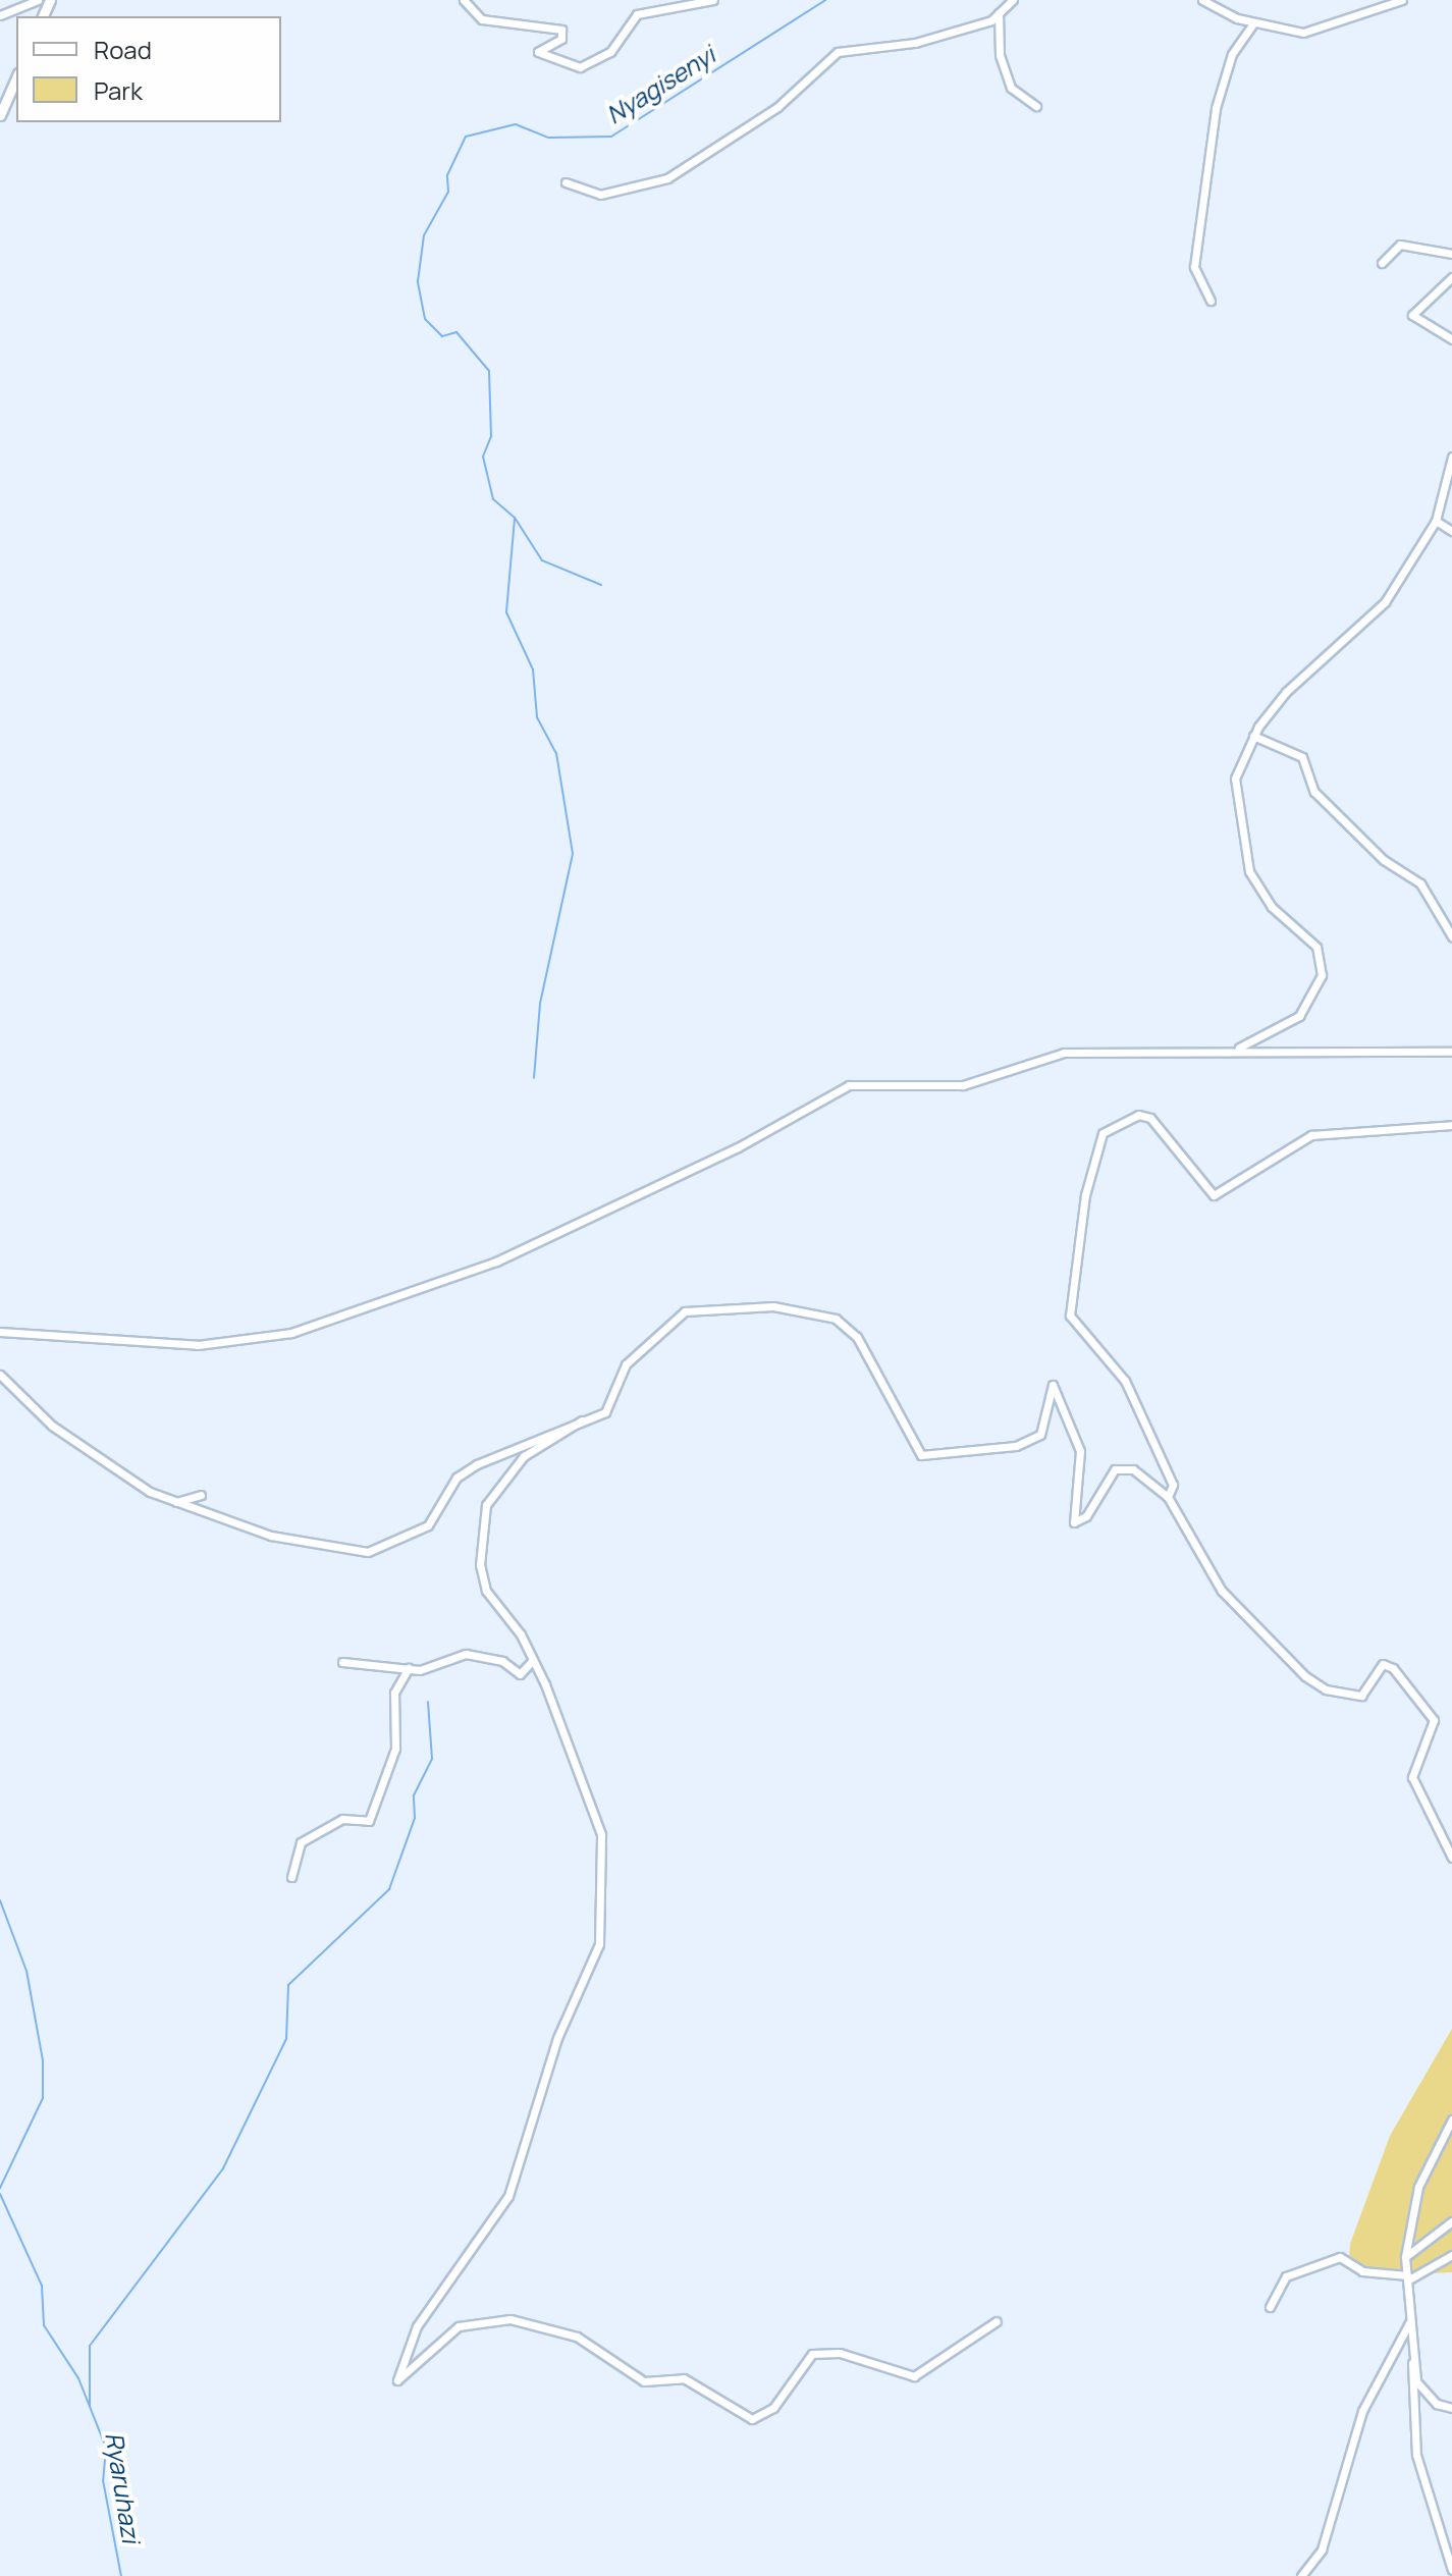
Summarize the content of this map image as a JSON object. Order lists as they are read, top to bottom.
{
  "water": ["Nyagisenyi", "Ryaruhazi"],
  "legend": ["Road", "Park"]
}
